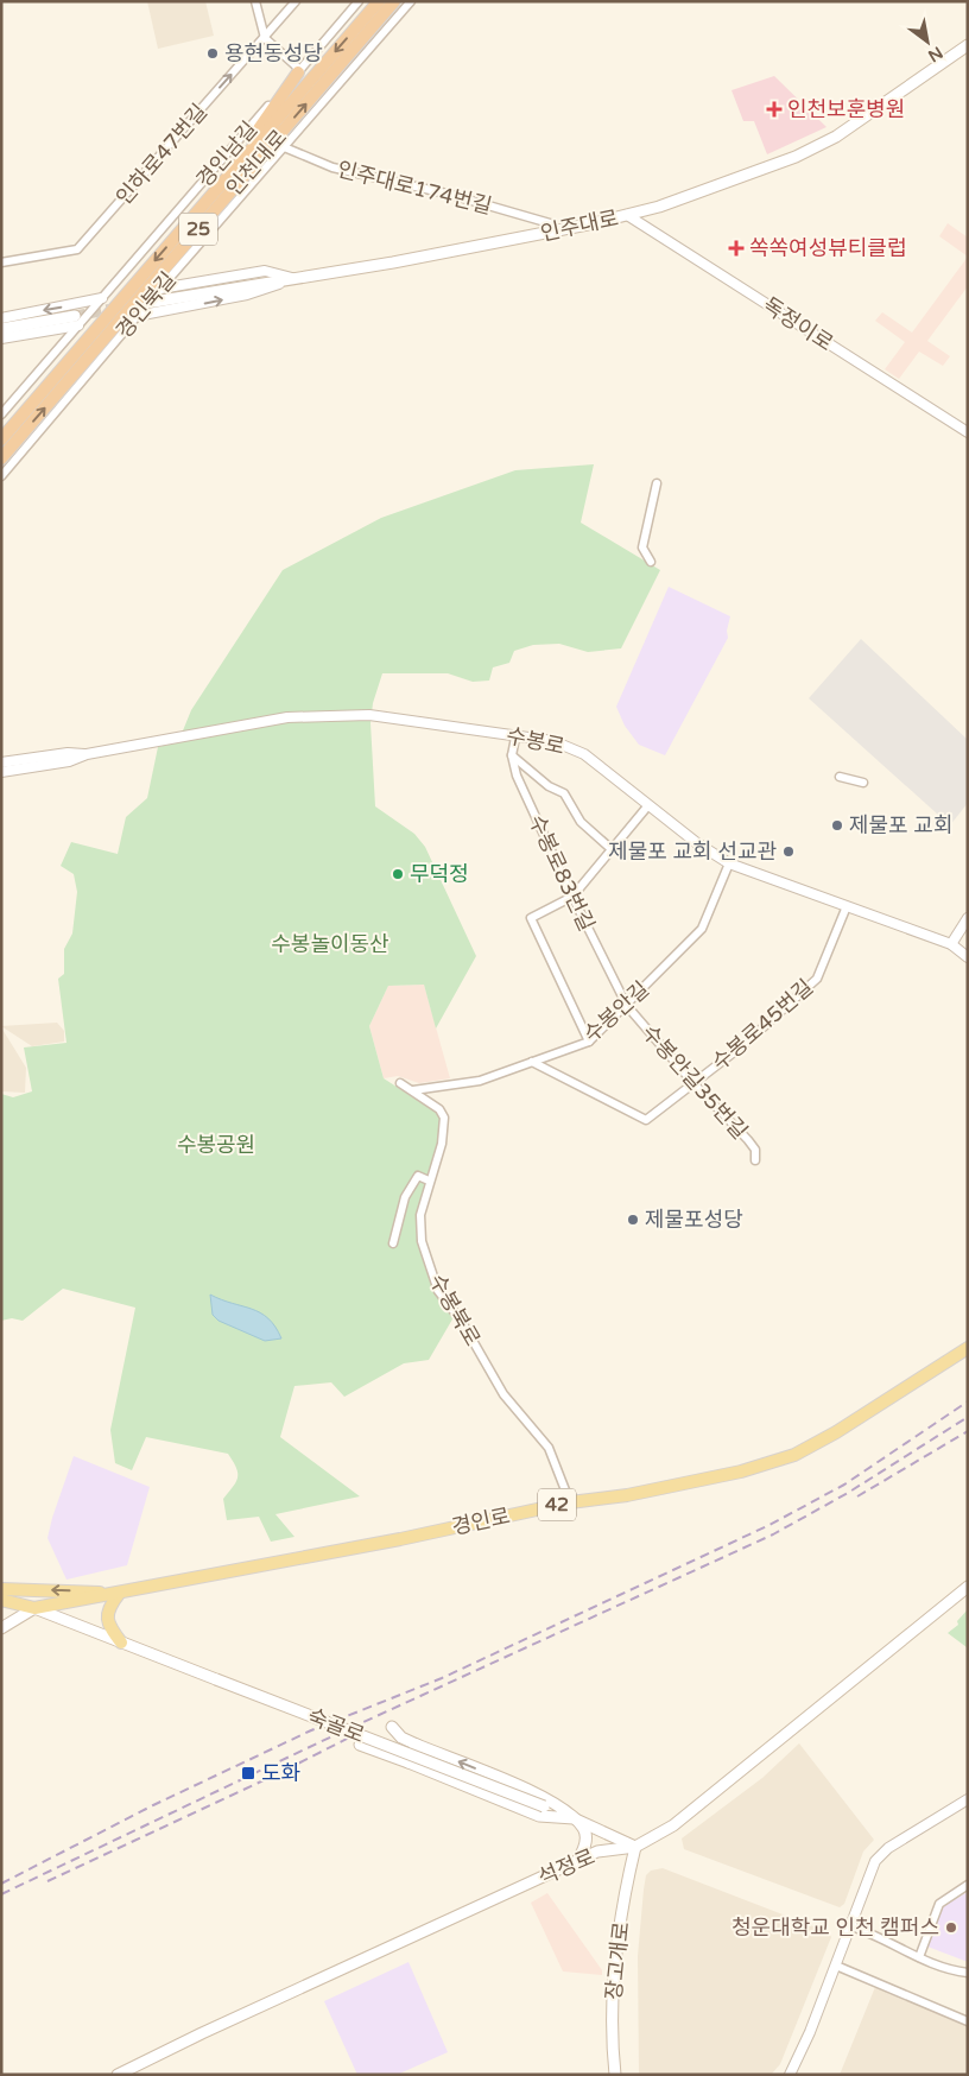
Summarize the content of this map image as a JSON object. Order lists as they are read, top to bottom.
{
  "streets": {
    "highway": ["인천대로", "25"],
    "main road": [
      "인주대로",
      "42",
      "경인로",
      "숙골로",
      "석정로",
      "장고개로"
    ],
    "street": [
      "인하로47번길",
      "경인남길",
      "인주대로174번길",
      "경인북길",
      "독정이로",
      "수봉로",
      "수봉로83번길",
      "수봉안길",
      "수봉로45번길",
      "수봉안길35번길",
      "수봉북로"
    ]
  },
  "crossings": [
    ["인주대로174번길", "인주대로"],
    ["인주대로174번길", "경인북길"],
    ["인주대로", "독정이로"],
    ["수봉로", "수봉로83번길"],
    ["수봉로", "수봉안길"],
    ["수봉로", "수봉로45번길"],
    ["수봉로83번길", "수봉안길"],
    ["수봉로83번길", "수봉안길35번길"],
    ["수봉안길", "수봉로45번길"],
    ["수봉안길", "수봉안길35번길"],
    ["수봉안길", "수봉북로"],
    ["수봉로45번길", "수봉안길35번길"],
    ["수봉북로", "경인로"],
    ["경인로", "숙골로"],
    ["숙골로", "석정로"],
    ["숙골로", "장고개로"],
    ["석정로", "장고개로"]
  ],
  "one_way": ["인하로47번길"],
  "parks": ["수봉놀이동산", "수봉공원"],
  "places": {
    "other": [
      "용현동성당",
      "제물포 교회",
      "제물포 교회 선교관",
      "무덕정",
      "제물포성당",
      "청운대학교 인천 캠퍼스"
    ],
    "health": ["인천보훈병원", "쏙쏙여성뷰티클럽"],
    "transit": ["도화"]
  },
  "north": "bottom right"
}
